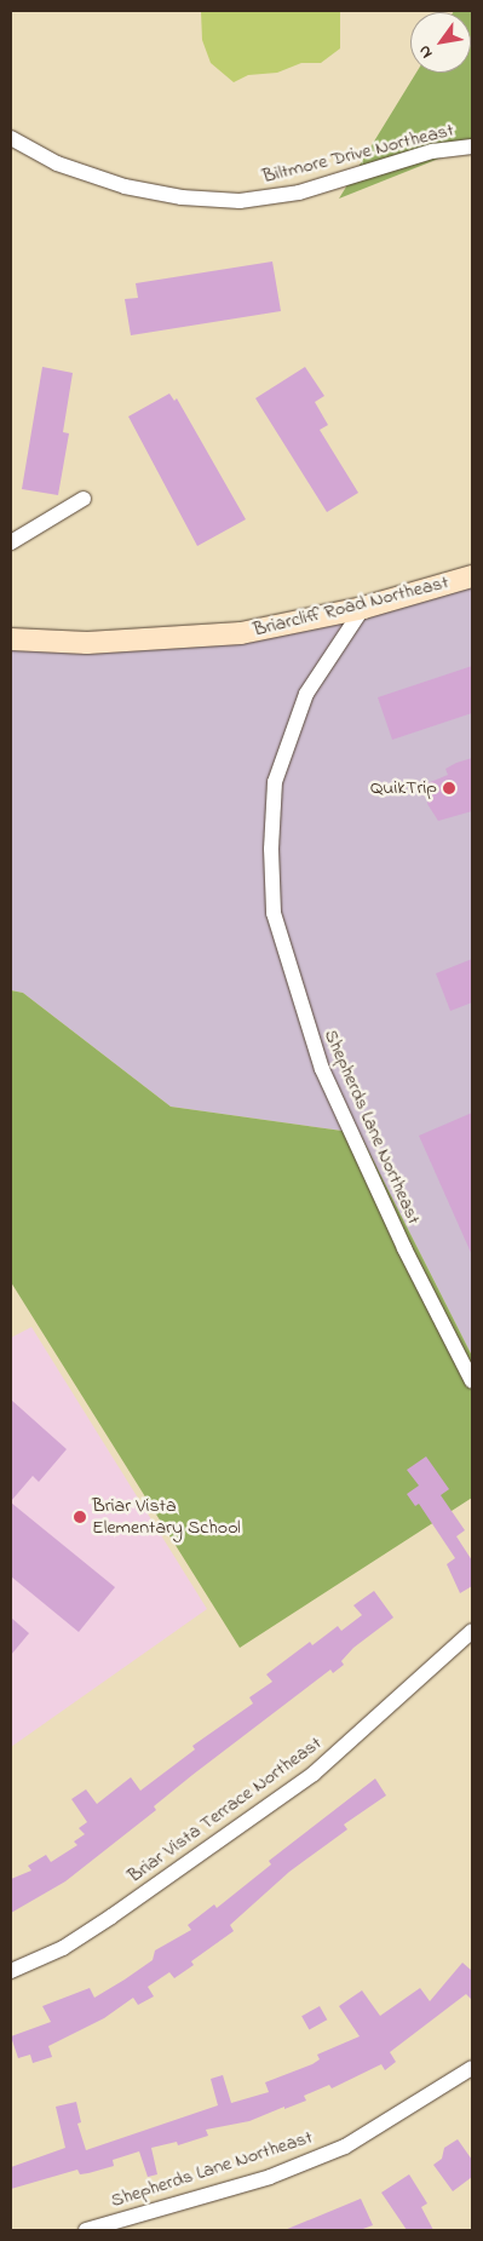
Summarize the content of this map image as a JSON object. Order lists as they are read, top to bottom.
{
  "streets": {
    "main road": ["Briarcliff Road Northeast"],
    "street": ["Biltmore Drive Northeast", "Shepherds Lane Northeast", "Briar Vista Terrace Northeast"]
  },
  "crossings": [
    ["Briarcliff Road Northeast", "Shepherds Lane Northeast"]
  ],
  "places": ["QuikTrip", "Briar Vista Elementary School"],
  "north": "bottom left"
}
